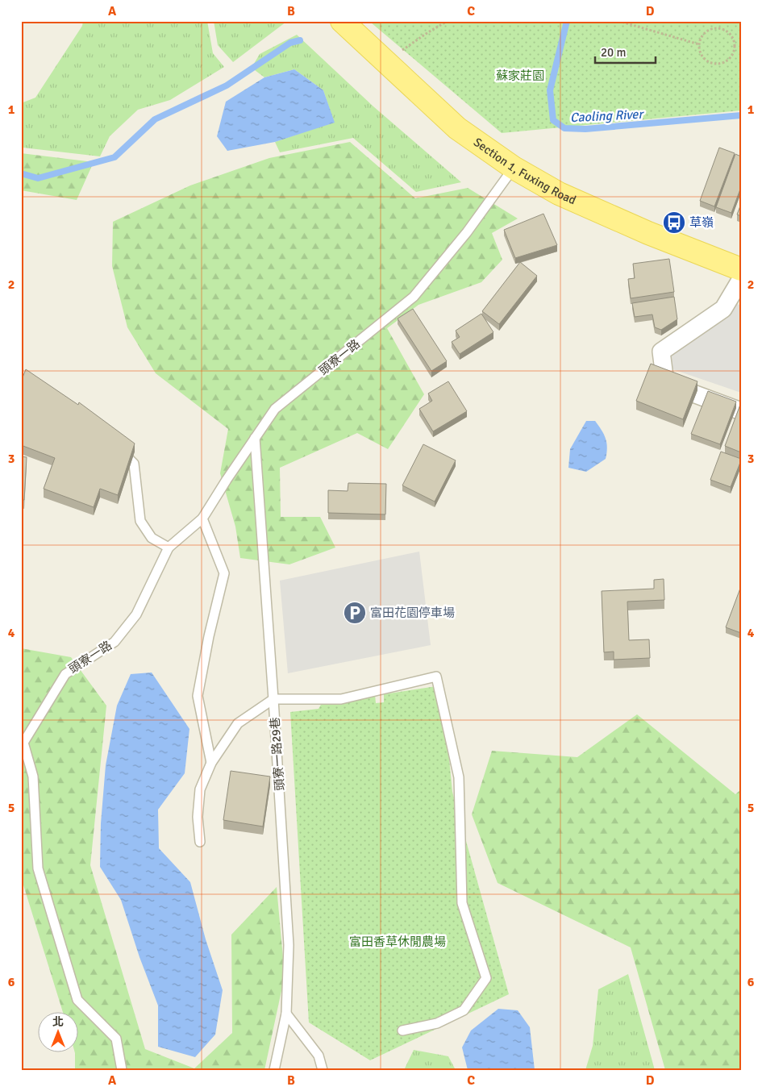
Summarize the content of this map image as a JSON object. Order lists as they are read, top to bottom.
{
  "streets": {
    "main road": ["Section 1, Fuxing Road"],
    "lane": ["頭寮一路", "頭寮一路29巷"]
  },
  "crossings": [
    ["Section 1, Fuxing Road", "頭寮一路"],
    ["頭寮一路", "頭寮一路29巷"]
  ],
  "water": ["Caoling River"],
  "parks": ["蘇家莊園", "富田香草休閒農場"],
  "places": {
    "bus stop": ["草嶺"],
    "parking": ["富田花園停車場"]
  },
  "scale_bar": "20 m",
  "north": "top",
  "grid": {
    "columns": [
      "A",
      "B",
      "C",
      "D"
    ],
    "rows": [
      "1",
      "2",
      "3",
      "4",
      "5",
      "6"
    ]
  }
}
